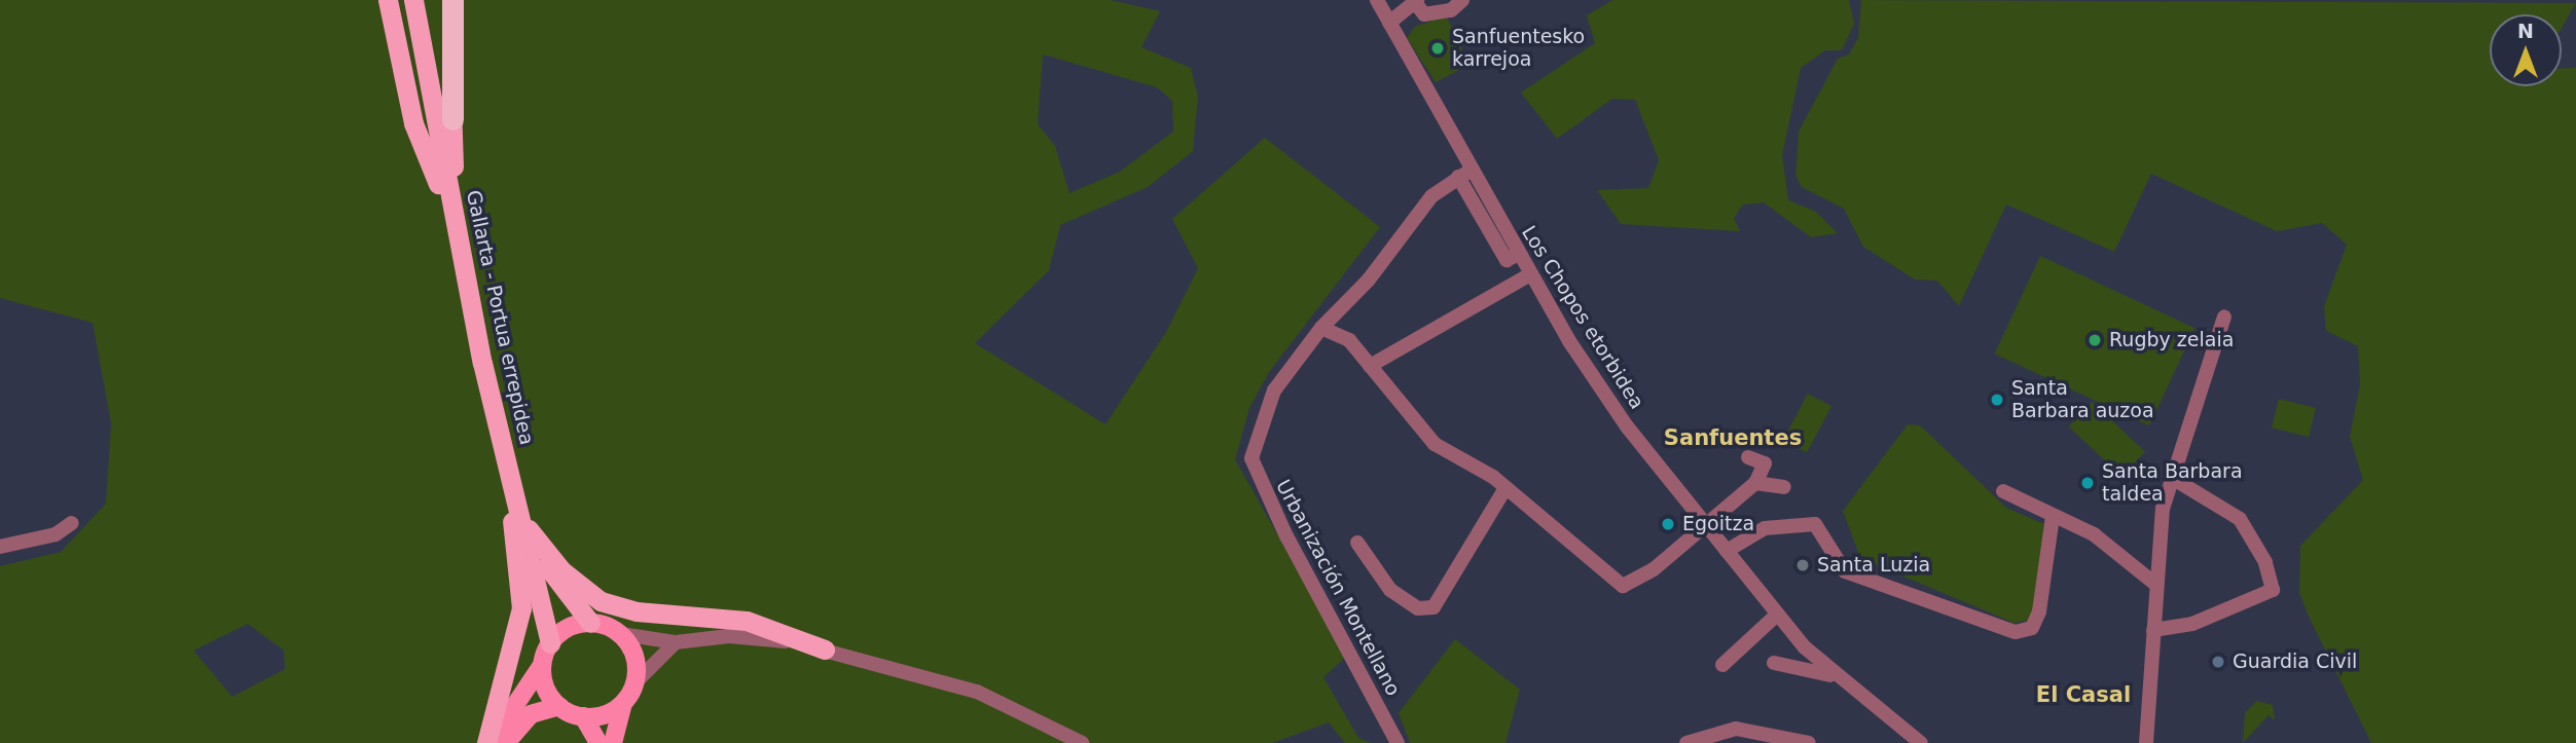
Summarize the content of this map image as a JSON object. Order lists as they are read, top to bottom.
{
  "streets": {
    "highway": ["Gallarta - Portua errepidea"],
    "street": ["Los Chopos etorbidea", "Urbanización Montellano"]
  },
  "crossings": [
    ["Los Chopos etorbidea", "Urbanización Montellano"]
  ],
  "districts": ["Sanfuentes", "El Casal"],
  "places": [
    "Sanfuentesko karrejoa",
    "Rugby zelaia",
    "Santa Barbara auzoa",
    "Santa Barbara taldea",
    "Egoitza",
    "Santa Luzia",
    "Guardia Civil"
  ],
  "north": "top"
}
